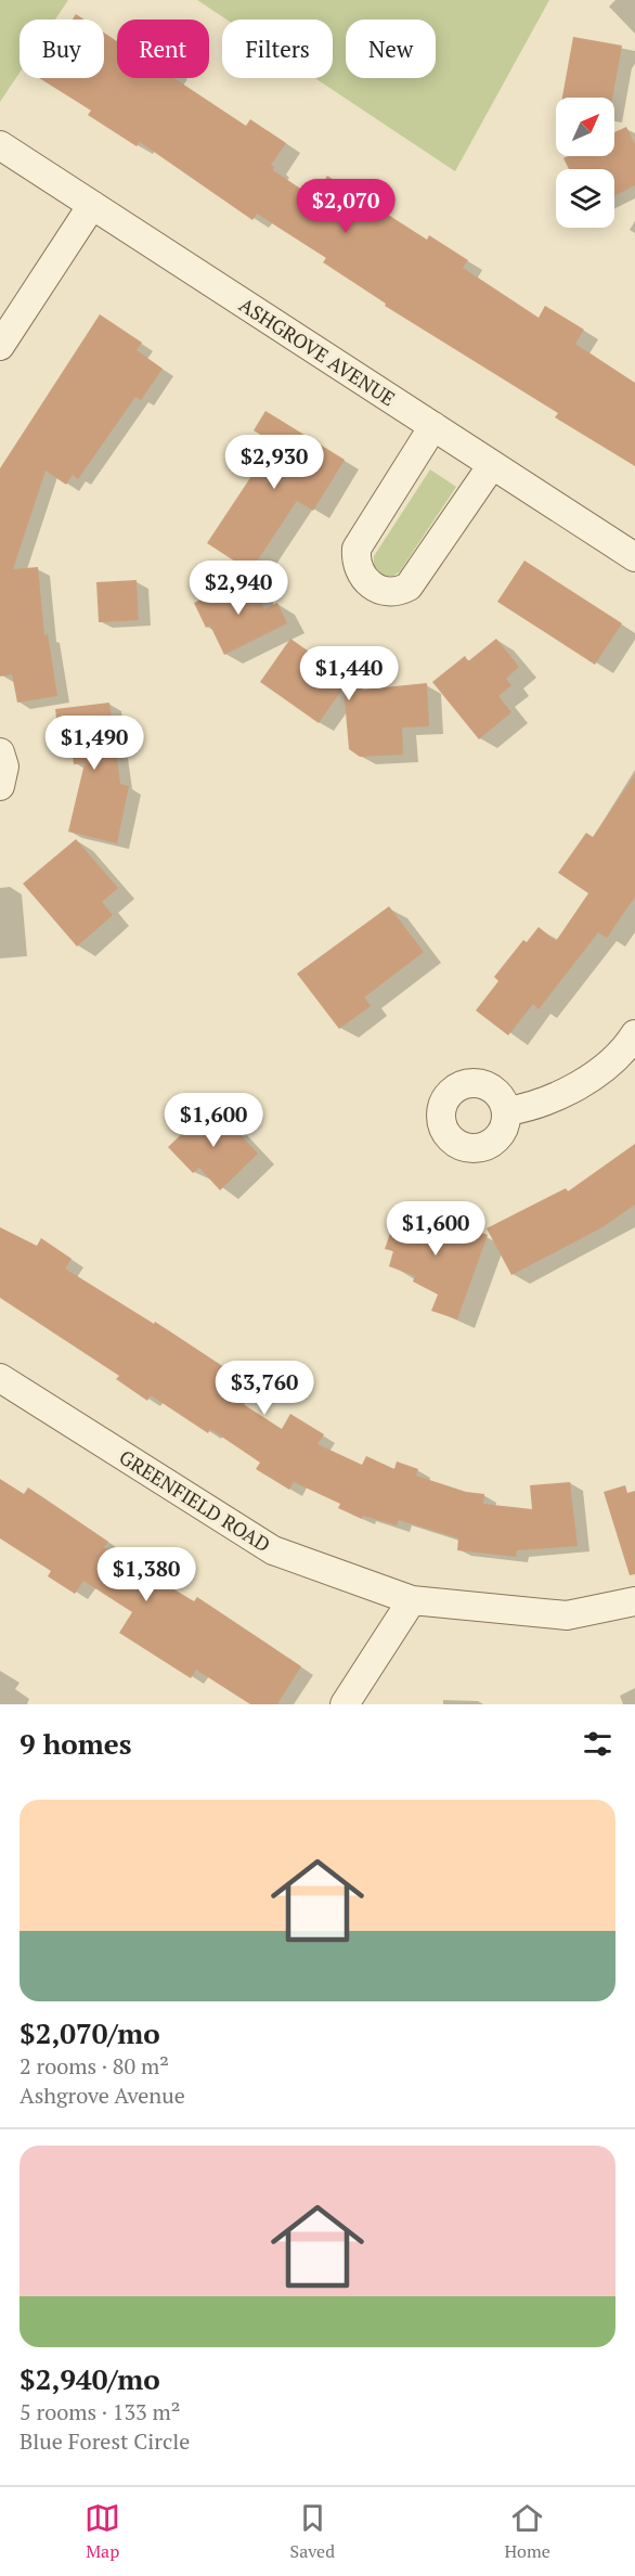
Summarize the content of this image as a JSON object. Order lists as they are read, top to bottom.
{
  "streets": {
    "street": ["ASHGROVE AVENUE", "GREENFIELD ROAD"]
  },
  "north": "top right",
  "page": {
    "chip": [
      "Buy",
      "Rent",
      "Filters",
      "New"
    ],
    "price": [
      "$2,070",
      "$2,930",
      "$2,940",
      "$1,440",
      "$1,490",
      "$1,600",
      "$1,600",
      "$3,760",
      "$1,380"
    ],
    "heading": "9 homes",
    "list": [
      {
        "name": "$2,070/mo",
        "note": "2 rooms · 80 m² · Ashgrove Avenue"
      },
      {
        "name": "$2,940/mo",
        "note": "5 rooms · 133 m² · Blue Forest Circle"
      }
    ],
    "tabs": ["Map", "Saved", "Home"]
  }
}
